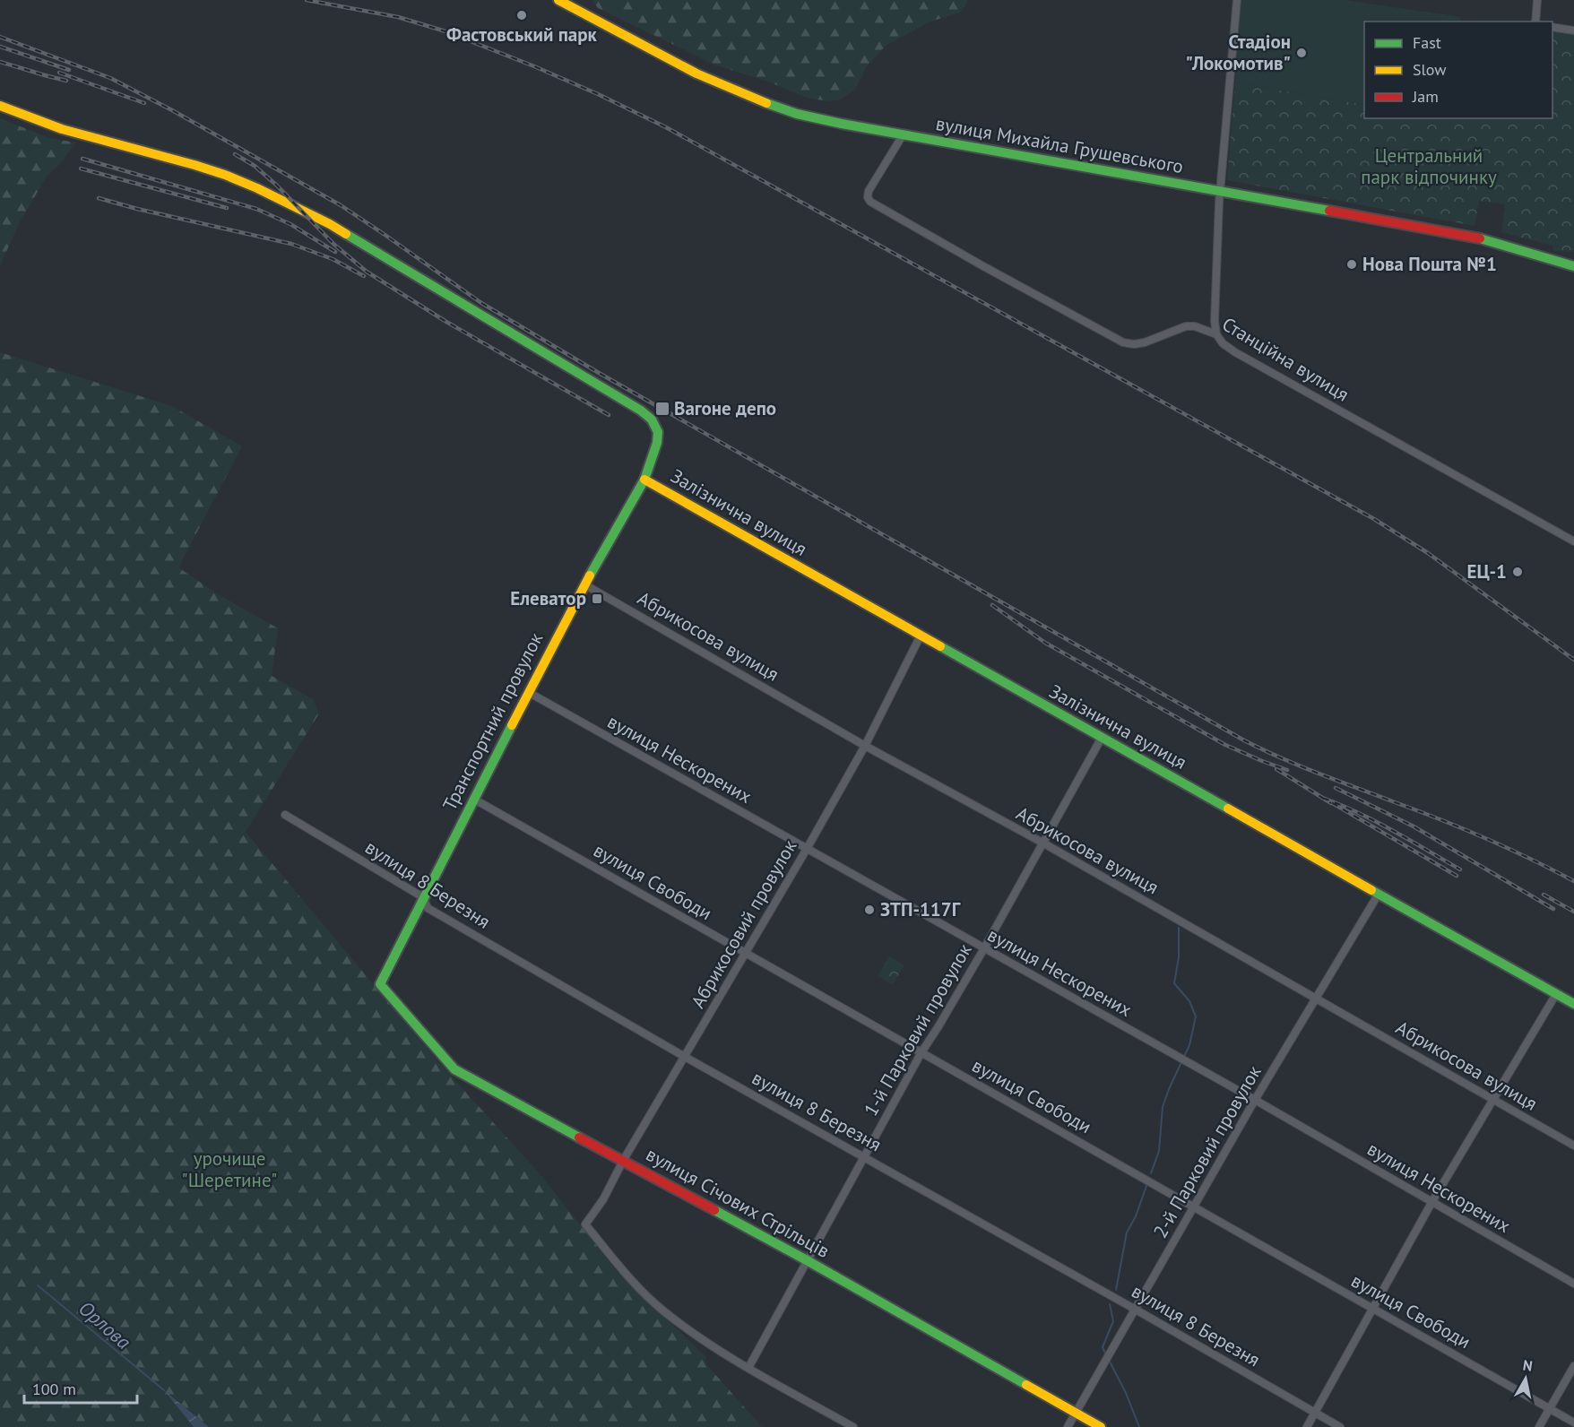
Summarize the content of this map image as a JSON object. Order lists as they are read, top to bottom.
{
  "streets": {
    "street": [
      "вулиця Михайла Грушевського",
      "Станційна вулиця",
      "Залізнична вулиця",
      "Абрикосова вулиця",
      "Транспортний провулок",
      "вулиця Нескорених",
      "вулиця Свободи",
      "вулиця 8 Березня",
      "Абрикосовий провулок",
      "1-й Парковий провулок",
      "2-й Парковий провулок",
      "вулиця Січових Стрільців"
    ]
  },
  "crossings": [
    ["вулиця Михайла Грушевського", "Станційна вулиця"],
    ["Залізнична вулиця", "Транспортний провулок"],
    ["Залізнична вулиця", "Абрикосовий провулок"],
    ["Залізнична вулиця", "1-й Парковий провулок"],
    ["Залізнична вулиця", "2-й Парковий провулок"],
    ["Абрикосова вулиця", "Транспортний провулок"],
    ["Абрикосова вулиця", "Абрикосовий провулок"],
    ["Абрикосова вулиця", "1-й Парковий провулок"],
    ["Абрикосова вулиця", "2-й Парковий провулок"],
    ["Транспортний провулок", "вулиця Нескорених"],
    ["Транспортний провулок", "вулиця Свободи"],
    ["Транспортний провулок", "вулиця 8 Березня"],
    ["Транспортний провулок", "вулиця Січових Стрільців"],
    ["вулиця Нескорених", "Абрикосовий провулок"],
    ["вулиця Нескорених", "1-й Парковий провулок"],
    ["вулиця Нескорених", "2-й Парковий провулок"],
    ["вулиця Свободи", "Абрикосовий провулок"],
    ["вулиця Свободи", "1-й Парковий провулок"],
    ["вулиця Свободи", "2-й Парковий провулок"],
    ["вулиця 8 Березня", "Абрикосовий провулок"],
    ["вулиця 8 Березня", "1-й Парковий провулок"],
    ["вулиця 8 Березня", "2-й Парковий провулок"],
    ["Абрикосовий провулок", "1-й Парковий провулок"],
    ["Абрикосовий провулок", "вулиця Січових Стрільців"],
    ["1-й Парковий провулок", "вулиця Січових Стрільців"],
    ["2-й Парковий провулок", "вулиця Січових Стрільців"]
  ],
  "water": ["Орлова"],
  "parks": ["Центральний парк відпочинку", "урочище \"Шеретине\""],
  "places": {
    "other": [
      "Фастовський парк",
      "Стадіон \"Локомотив\"",
      "Нова Пошта №1",
      "ЕЦ-1",
      "ЗТП-117Г"
    ],
    "transit": ["Вагоне депо", "Елеватор"]
  },
  "legend": ["Fast", "Slow", "Jam"],
  "scale_bar": "100 m",
  "north": "top"
}
